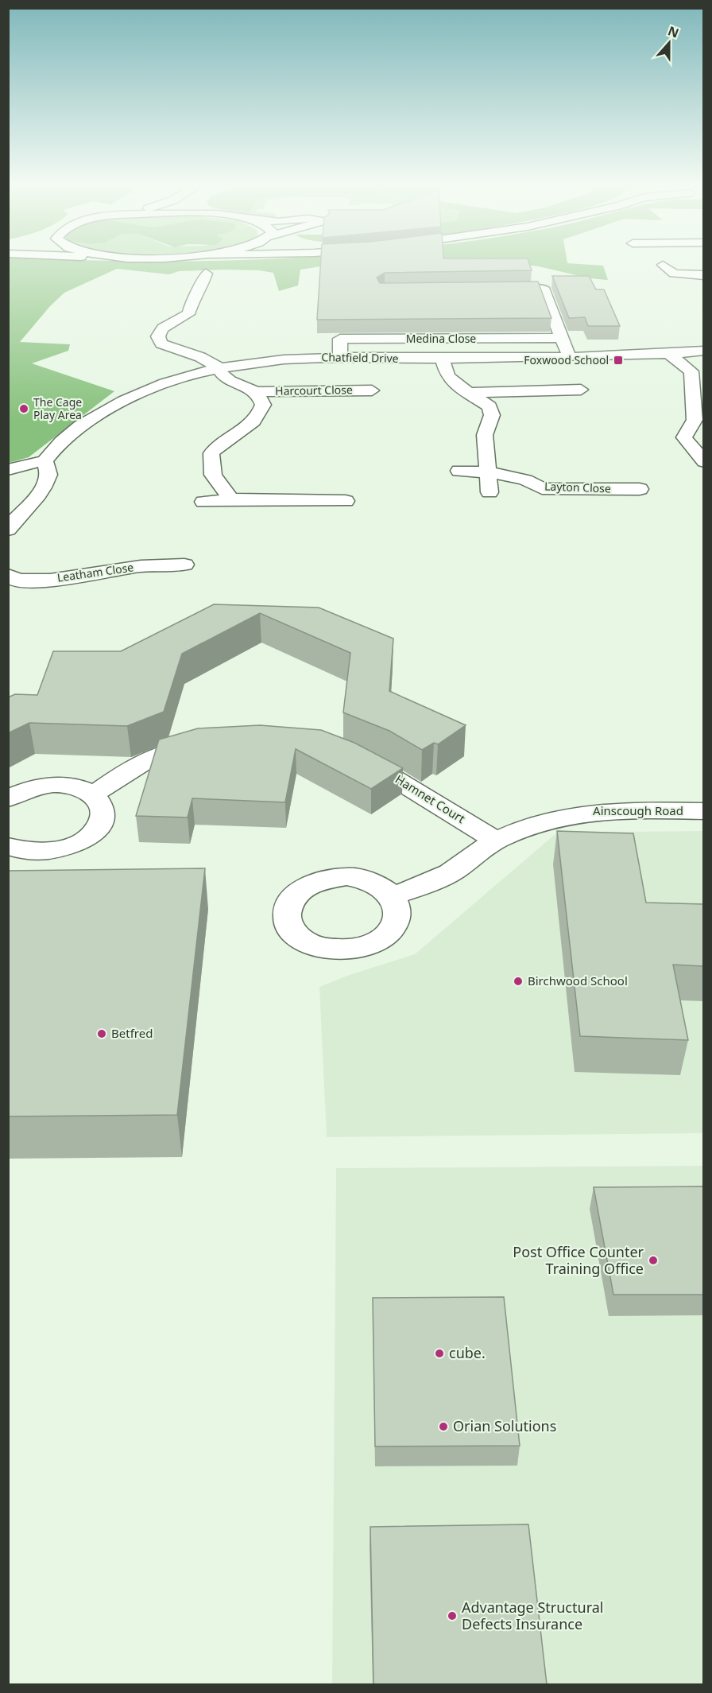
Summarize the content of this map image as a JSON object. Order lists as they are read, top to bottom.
{
  "streets": {
    "street": [
      "Medina Close",
      "Chatfield Drive",
      "Harcourt Close",
      "Layton Close",
      "Leatham Close",
      "Hamnet Court",
      "Ainscough Road"
    ]
  },
  "crossings": [
    ["Medina Close", "Chatfield Drive"],
    ["Chatfield Drive", "Harcourt Close"],
    ["Hamnet Court", "Ainscough Road"]
  ],
  "places": {
    "transit": ["Foxwood School"],
    "other": [
      "The Cage Play Area",
      "Birchwood School",
      "Betfred",
      "Post Office Counter Training Office",
      "cube.",
      "Orian Solutions",
      "Advantage Structural Defects Insurance"
    ]
  },
  "north": "top"
}
